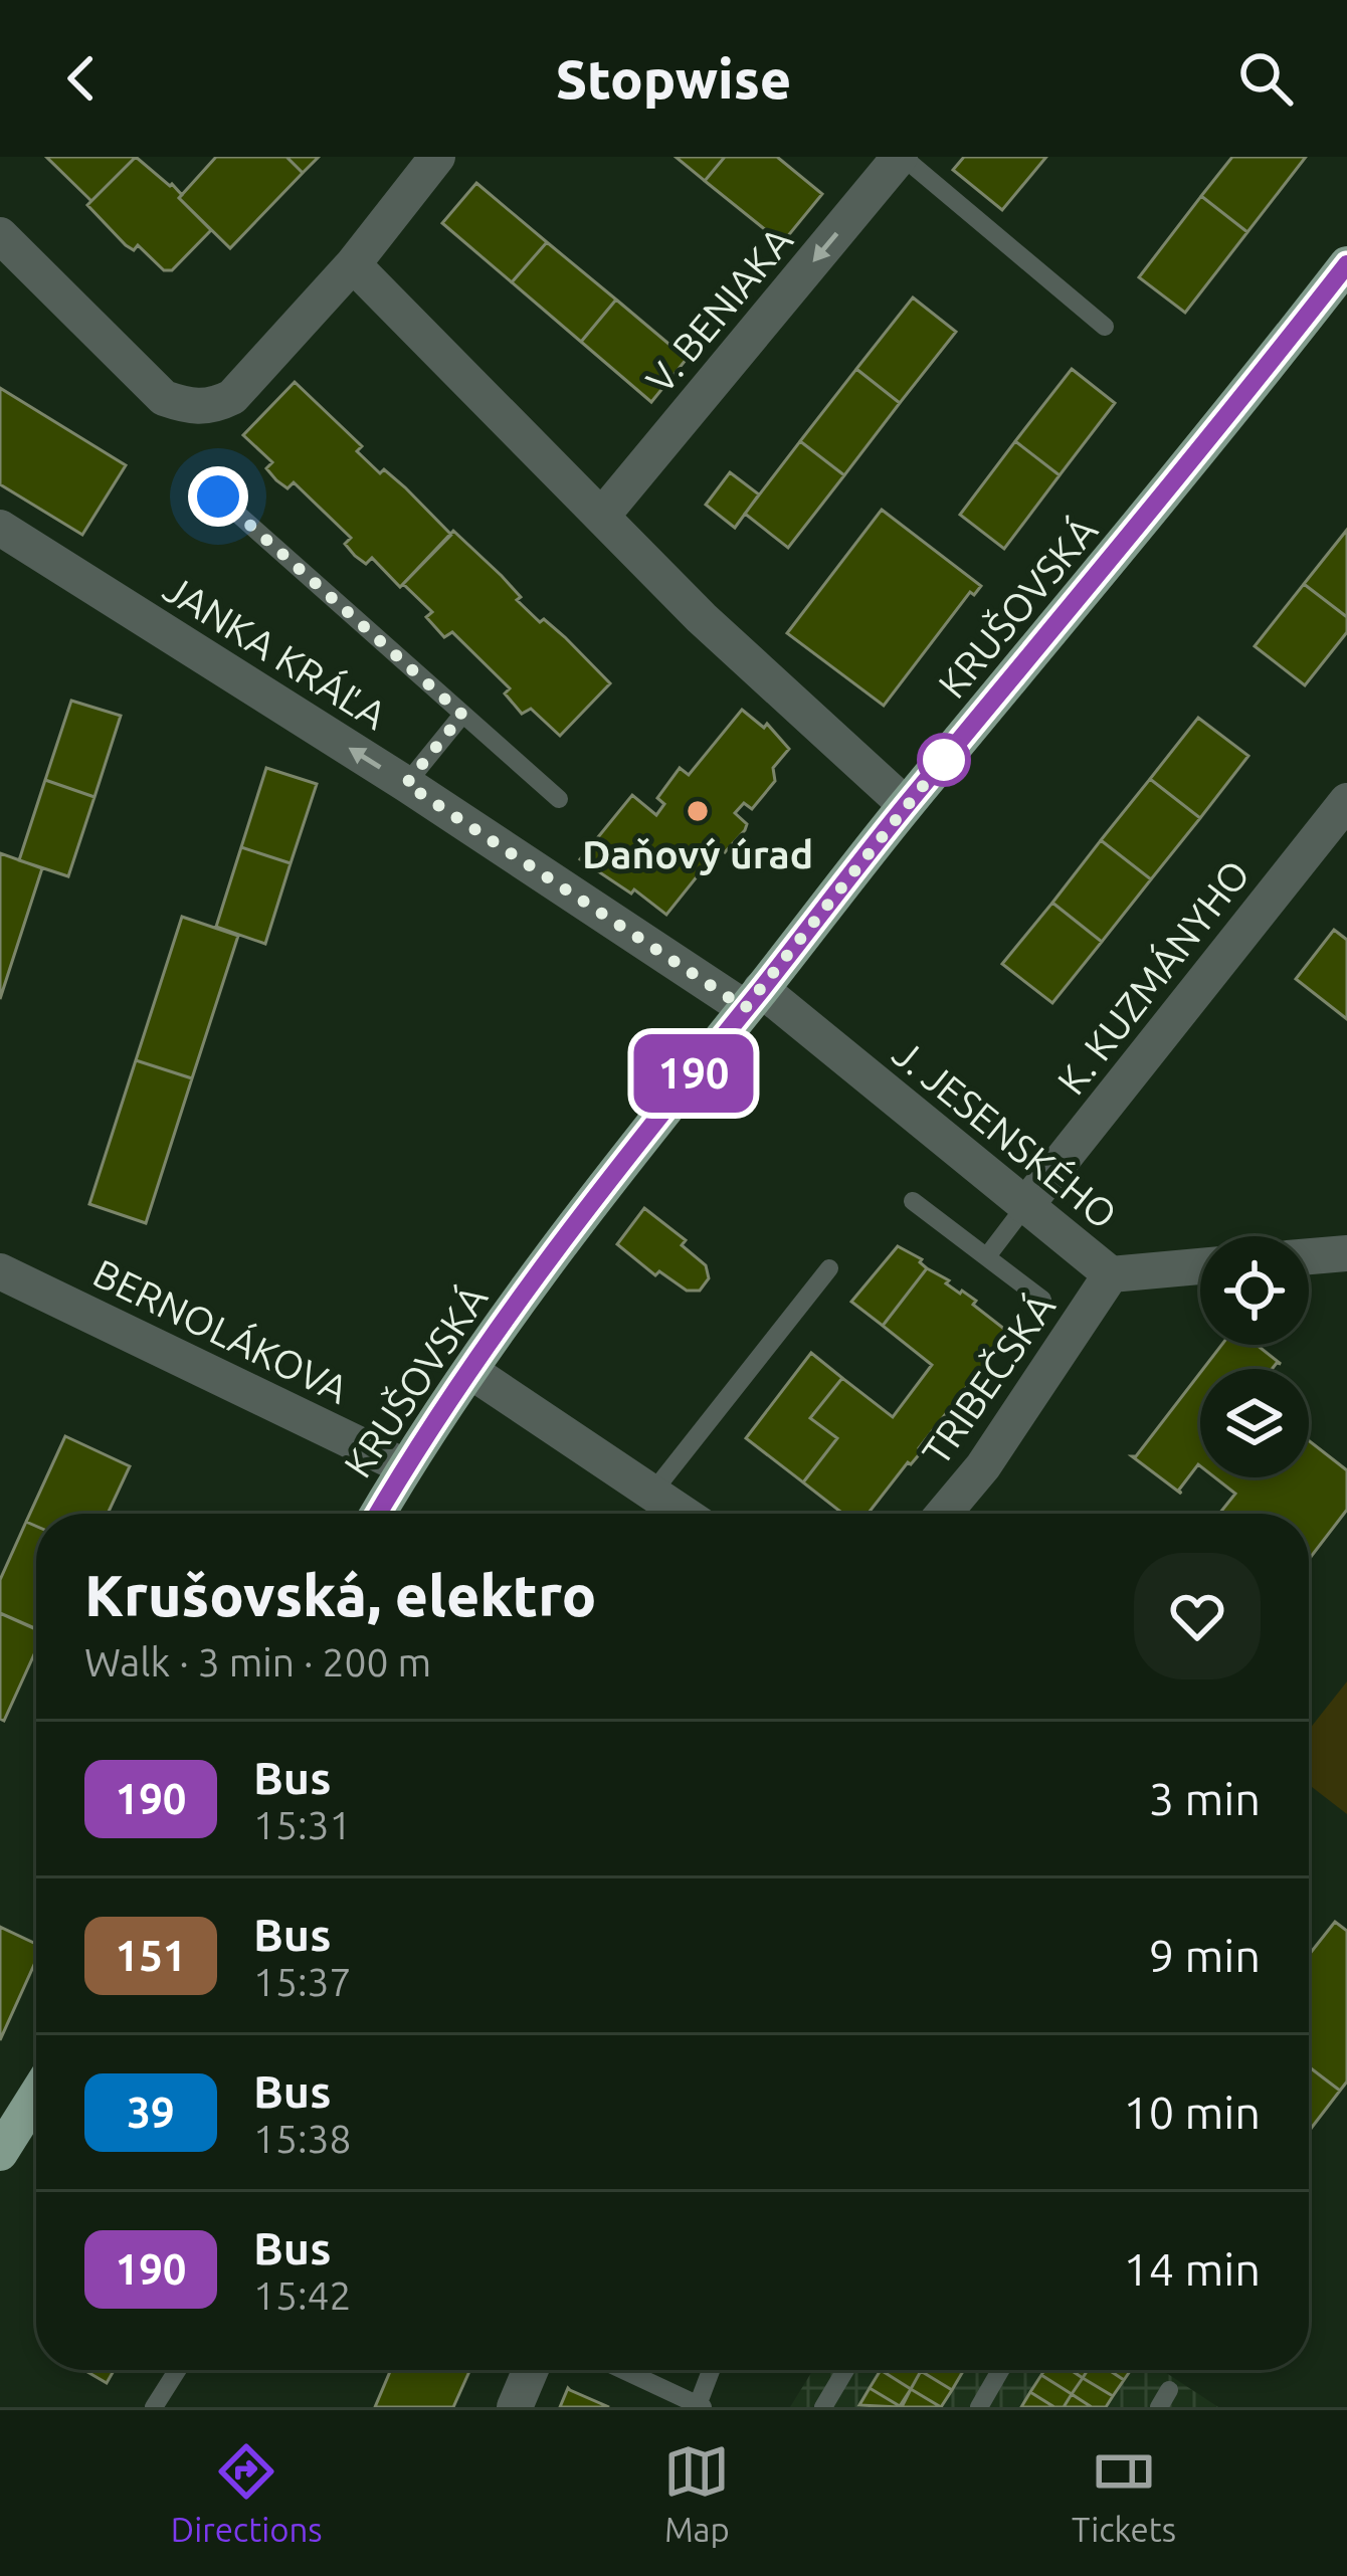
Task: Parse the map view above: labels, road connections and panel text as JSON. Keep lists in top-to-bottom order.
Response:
{
  "streets": {
    "main road": ["KRUŠOVSKÁ"],
    "street": [
      "V. BENIAKA",
      "JANKA KRÁĽA",
      "K. KUZMÁNYHO",
      "J. JESENSKÉHO",
      "BERNOLÁKOVA",
      "TRIBEČSKÁ"
    ]
  },
  "crossings": [
    ["KRUŠOVSKÁ", "JANKA KRÁĽA"],
    ["KRUŠOVSKÁ", "J. JESENSKÉHO"],
    ["KRUŠOVSKÁ", "BERNOLÁKOVA"],
    ["JANKA KRÁĽA", "J. JESENSKÉHO"],
    ["K. KUZMÁNYHO", "J. JESENSKÉHO"],
    ["J. JESENSKÉHO", "TRIBEČSKÁ"]
  ],
  "one_way": ["V. BENIAKA", "JANKA KRÁĽA"],
  "places": ["Daňový úrad"],
  "lines": ["bus line 190"],
  "page": {
    "header": "Stopwise",
    "on_map": "190",
    "heading": ["Krušovská, elektro", "Walk · 3 min · 200 m"],
    "list": [
      {
        "mark": "190",
        "name": "Bus",
        "note": "15:31",
        "value": "3 min"
      },
      {
        "mark": "151",
        "name": "Bus",
        "note": "15:37",
        "value": "9 min"
      },
      {
        "mark": "39",
        "name": "Bus",
        "note": "15:38",
        "value": "10 min"
      },
      {
        "mark": "190",
        "name": "Bus",
        "note": "15:42",
        "value": "14 min"
      }
    ],
    "tabs": ["Directions", "Map", "Tickets"]
  }
}
